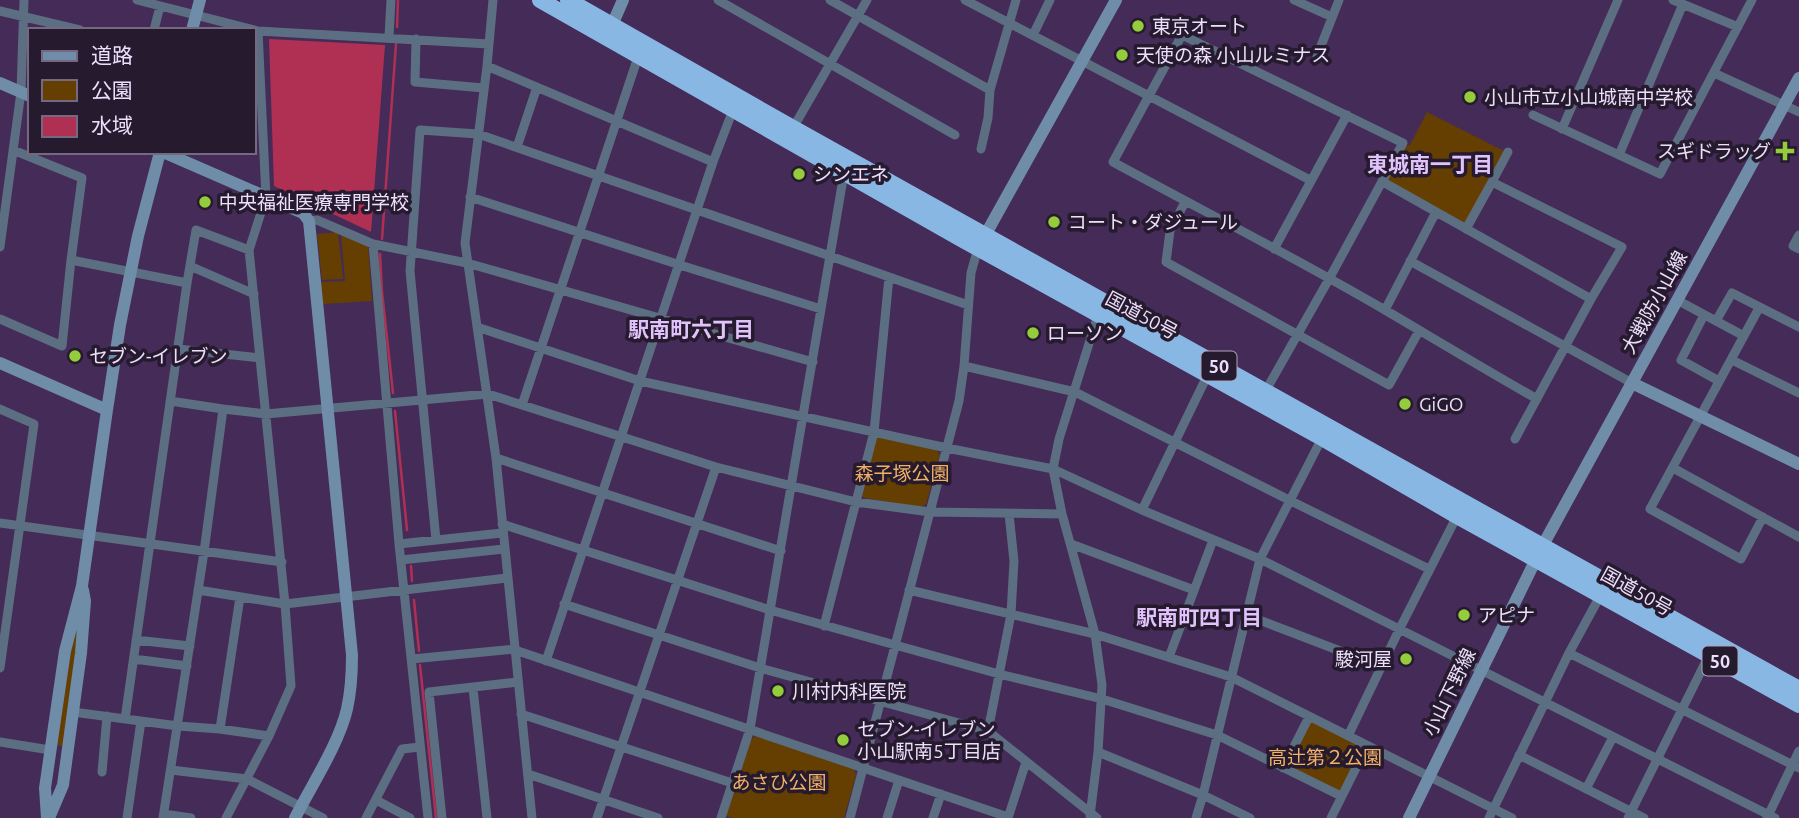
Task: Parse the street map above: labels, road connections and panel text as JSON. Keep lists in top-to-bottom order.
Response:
{
  "streets": {
    "highway": ["国道50号", "50"],
    "street": ["大戦防小山線", "小山下野線"]
  },
  "crossings": [
    ["大戦防小山線", "国道50号"],
    ["大戦防小山線", "小山下野線"],
    ["国道50号", "小山下野線"]
  ],
  "districts": ["東城南一丁目", "駅南町六丁目", "駅南町四丁目"],
  "parks": ["森子塚公園", "高辻第２公園", "あさひ公園"],
  "places": {
    "other": [
      "東京オート",
      "天使の森 小山ルミナス",
      "小山市立小山城南中学校",
      "シンエネ",
      "中央福祉医療専門学校",
      "コート・ダジュール",
      "ローソン",
      "セブン-イレブン",
      "GiGO",
      "アピナ",
      "駿河屋",
      "川村内科医院",
      "セブン-イレブン 小山駅南5丁目店"
    ],
    "health": ["スギドラッグ"]
  },
  "legend": ["道路", "公園", "水域"]
}
